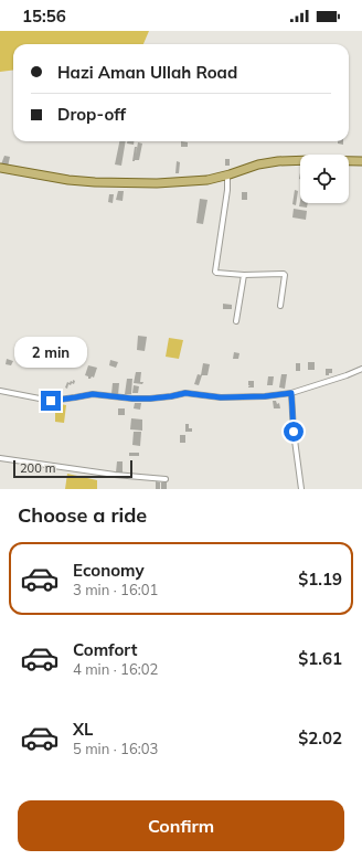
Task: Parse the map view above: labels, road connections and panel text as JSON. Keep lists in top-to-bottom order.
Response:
{
  "scale_bar": "200 m",
  "page": {
    "status": "15:56",
    "banner": ["Hazi Aman Ullah Road", "Drop-off"],
    "bubble": "2 min",
    "scale": "200 m",
    "heading": "Choose a ride",
    "list": [
      {
        "name": "Economy",
        "note": "3 min · 16:01",
        "value": "$1.19"
      },
      {
        "name": "Comfort",
        "note": "4 min · 16:02",
        "value": "$1.61"
      },
      {
        "name": "XL",
        "note": "5 min · 16:03",
        "value": "$2.02"
      }
    ],
    "buttons": "Confirm"
  }
}
